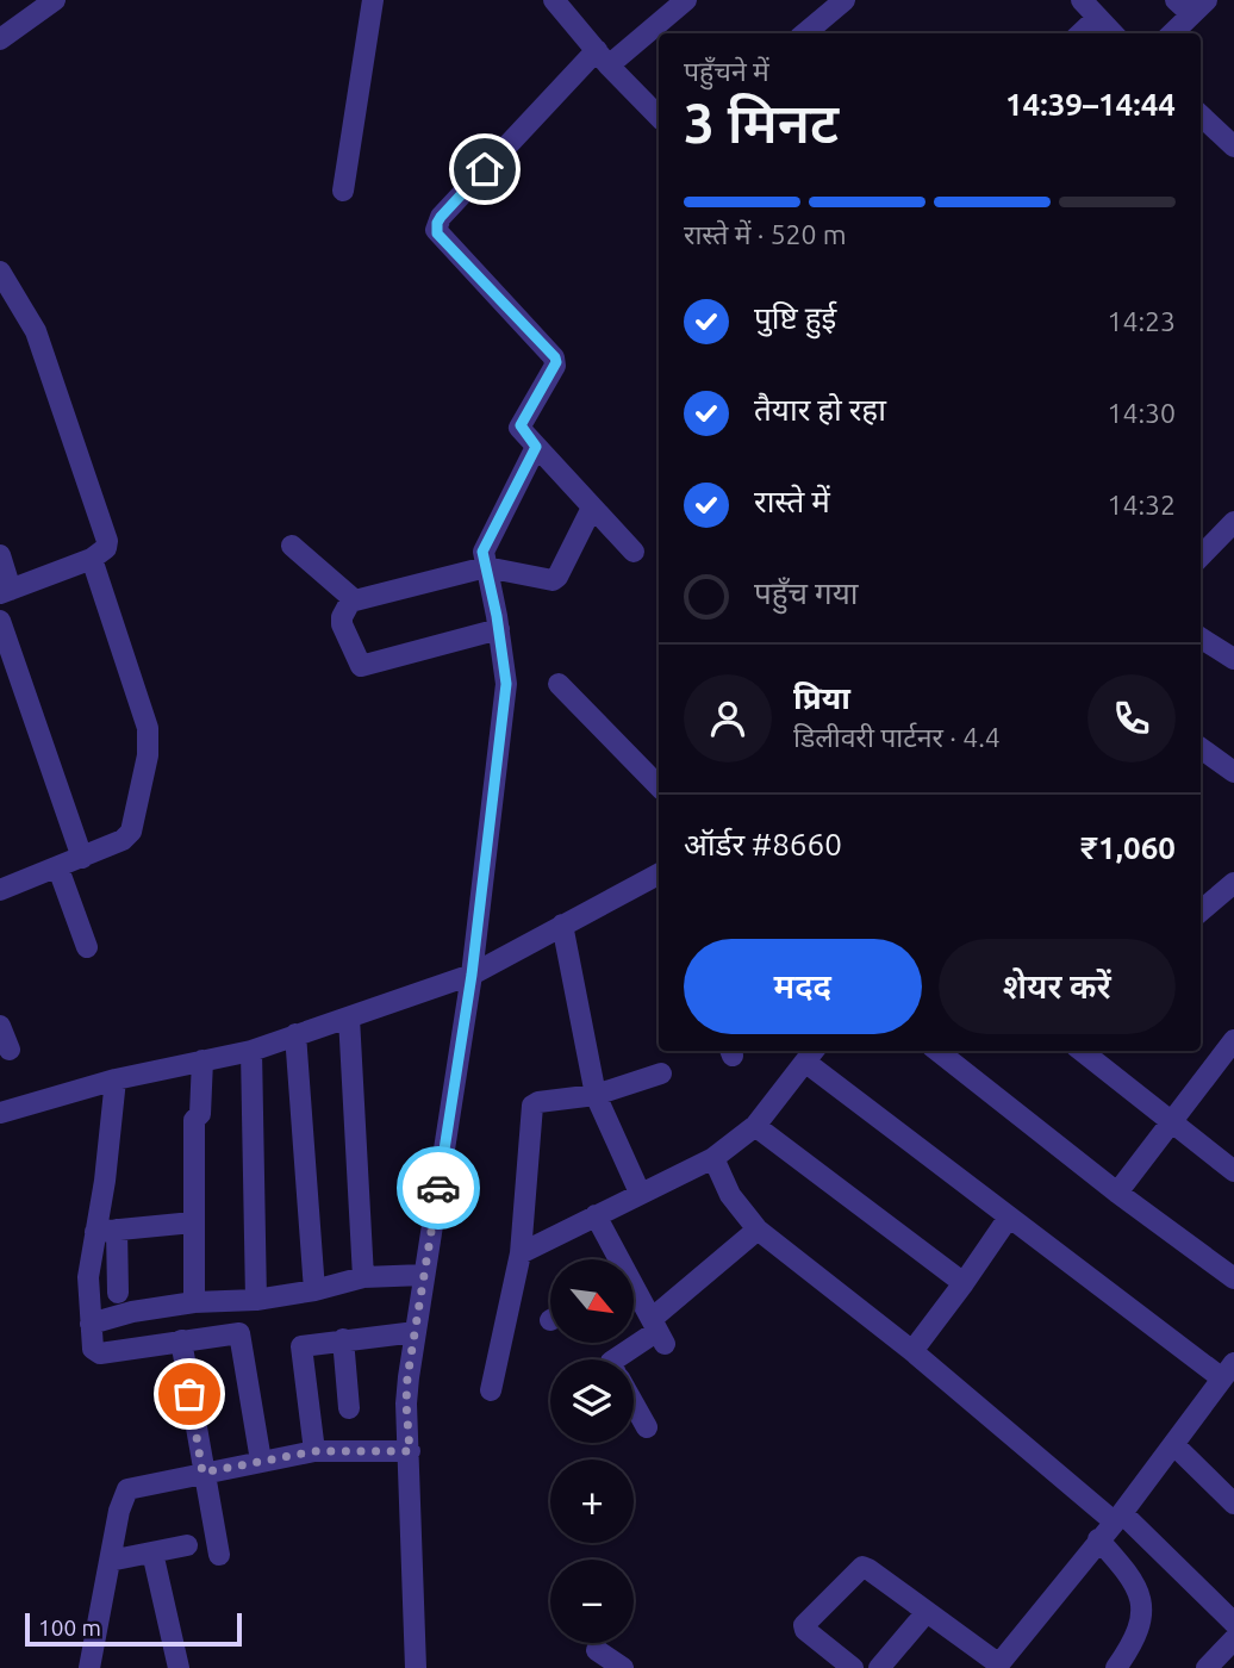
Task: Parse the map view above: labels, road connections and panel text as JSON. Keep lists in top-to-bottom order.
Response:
{
  "scale_bar": "100 m",
  "north": "bottom right",
  "page": {
    "heading": ["3 मिनट", "पहुँचने में", "14:39–14:44"],
    "panel": [
      "प्रिया",
      "डिलीवरी पार्टनर · 4.4",
      "ऑर्डर #8660",
      "₹1,060"
    ],
    "bar": "रास्ते में · 520 m",
    "list": [
      ["पुष्टि हुई", "14:23"],
      ["तैयार हो रहा", "14:30"],
      ["रास्ते में", "14:32"],
      "पहुँच गया"
    ],
    "buttons": ["मदद", "शेयर करें"],
    "map_buttons": ["+", "−"],
    "scale": "100 m"
  }
}
